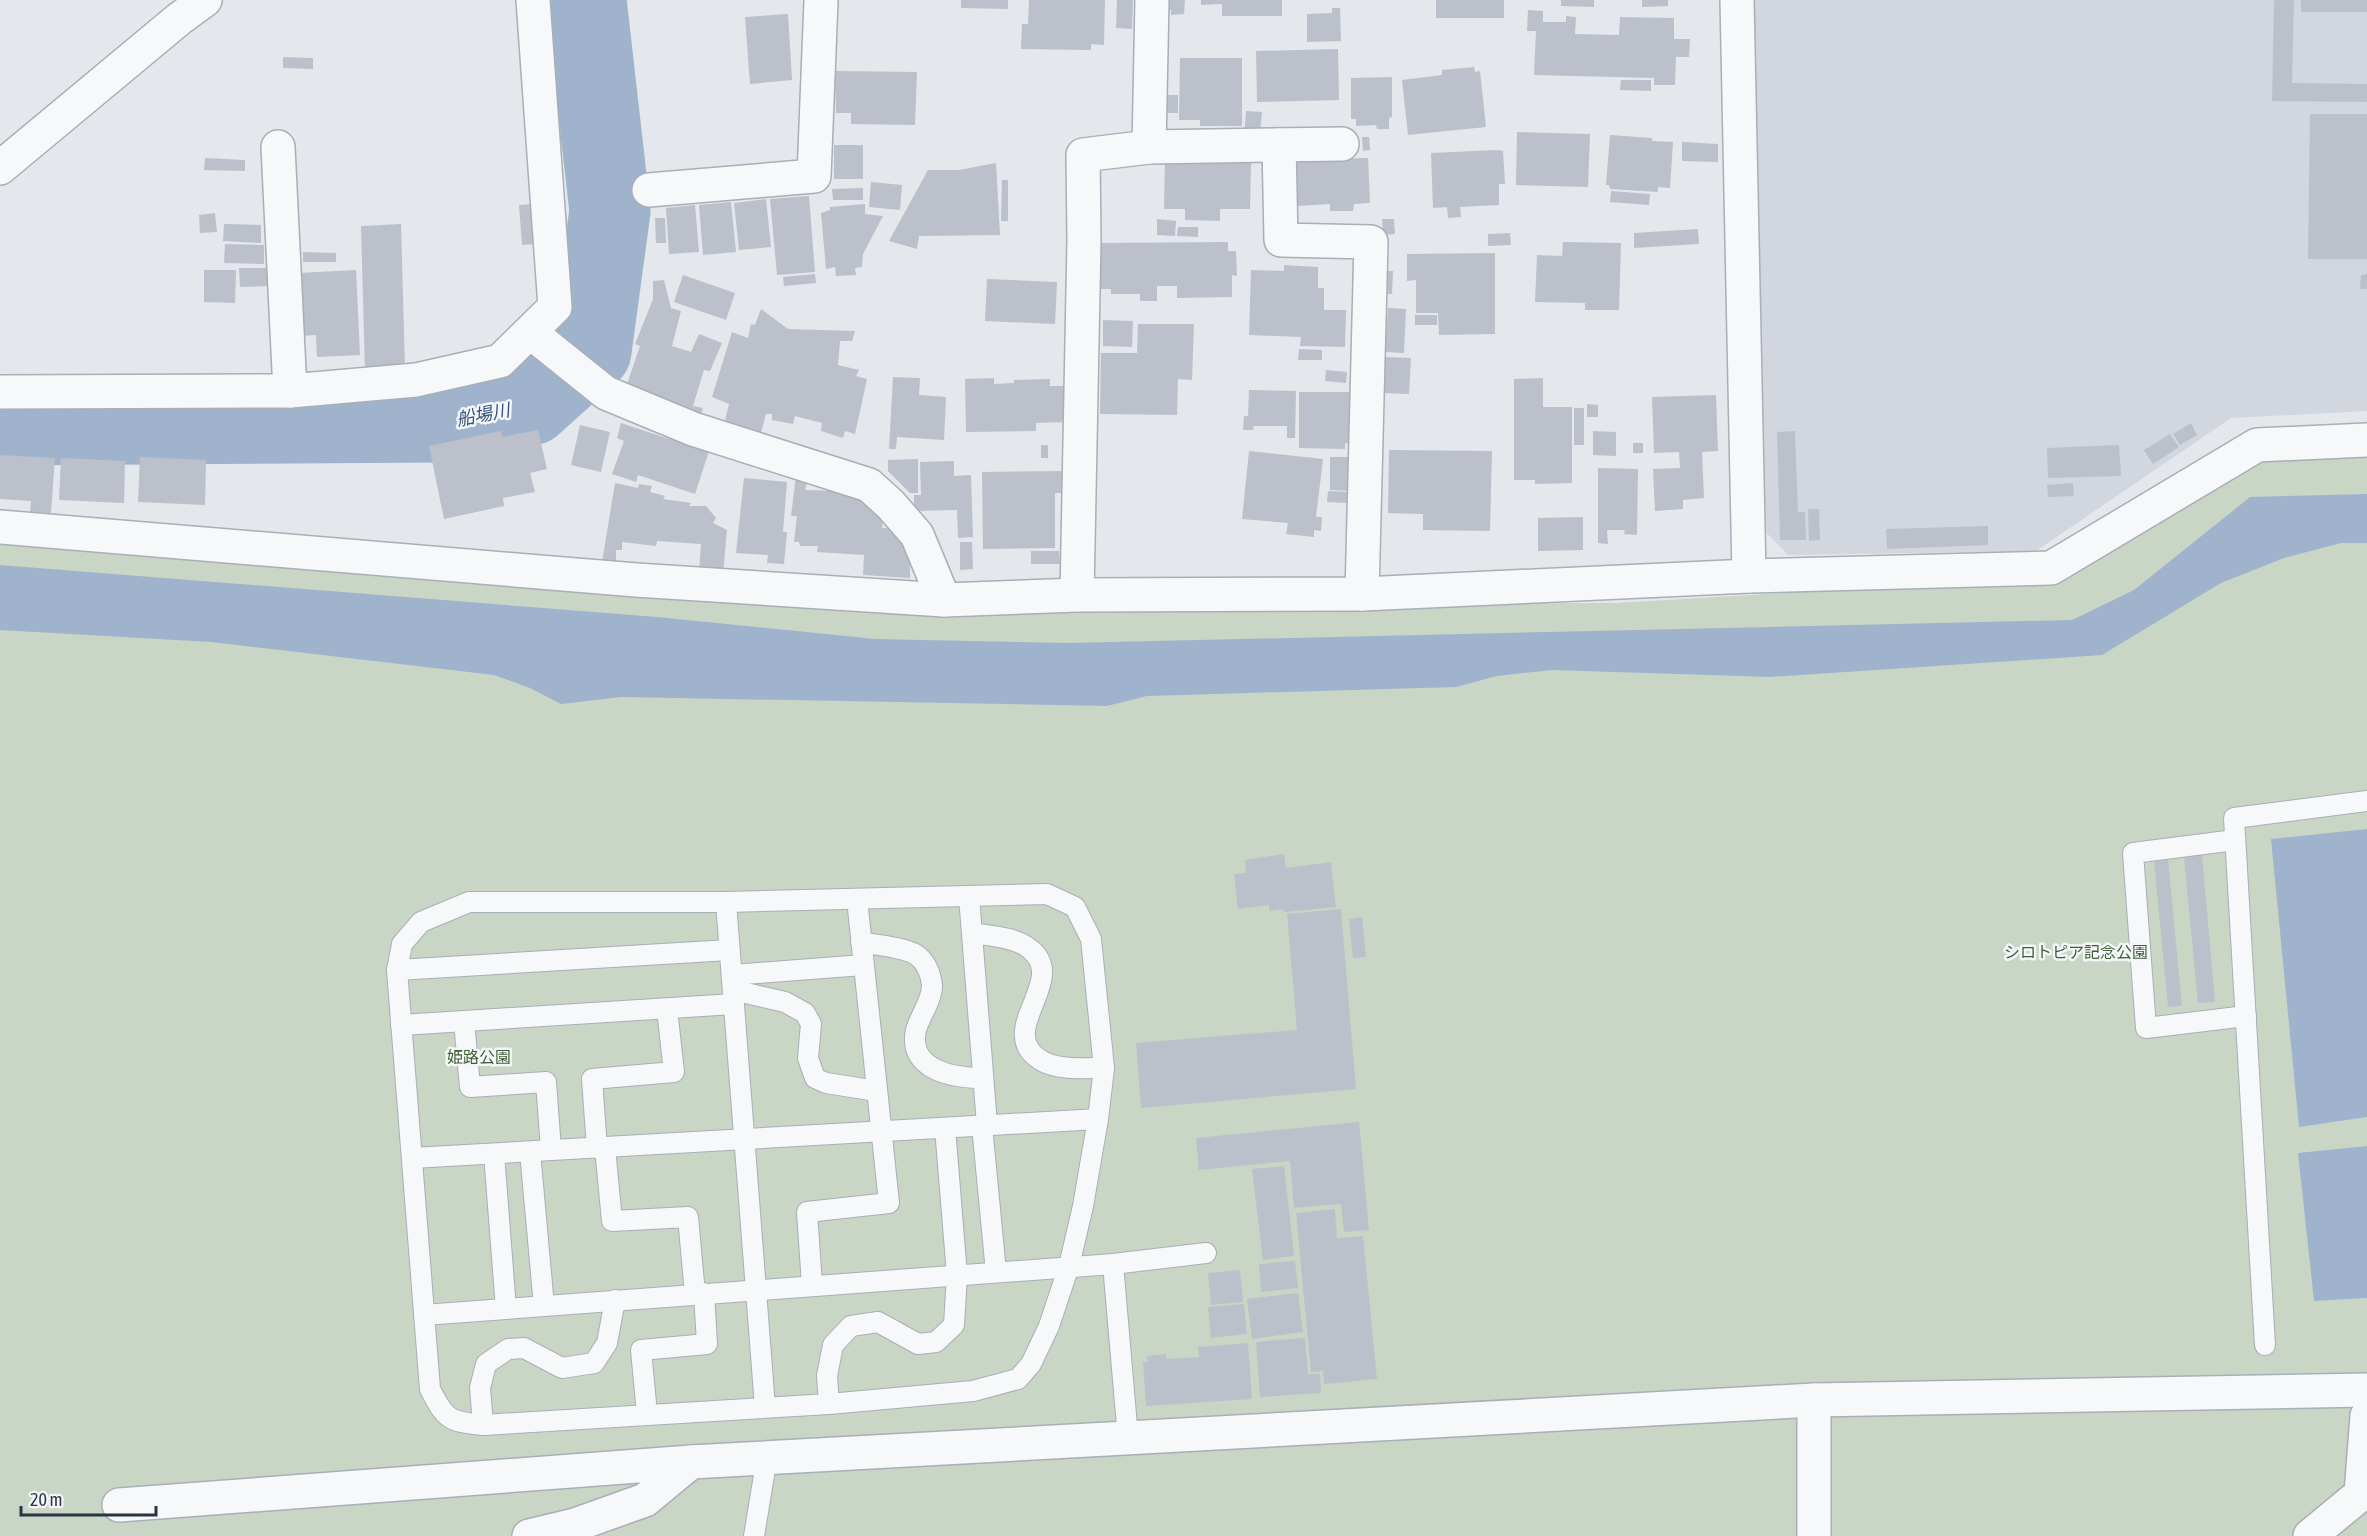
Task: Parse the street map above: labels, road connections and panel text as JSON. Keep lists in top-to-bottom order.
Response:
{
  "water": ["船場川"],
  "parks": ["シロトピア記念公園", "姫路公園"],
  "scale_bar": "20 m"
}
